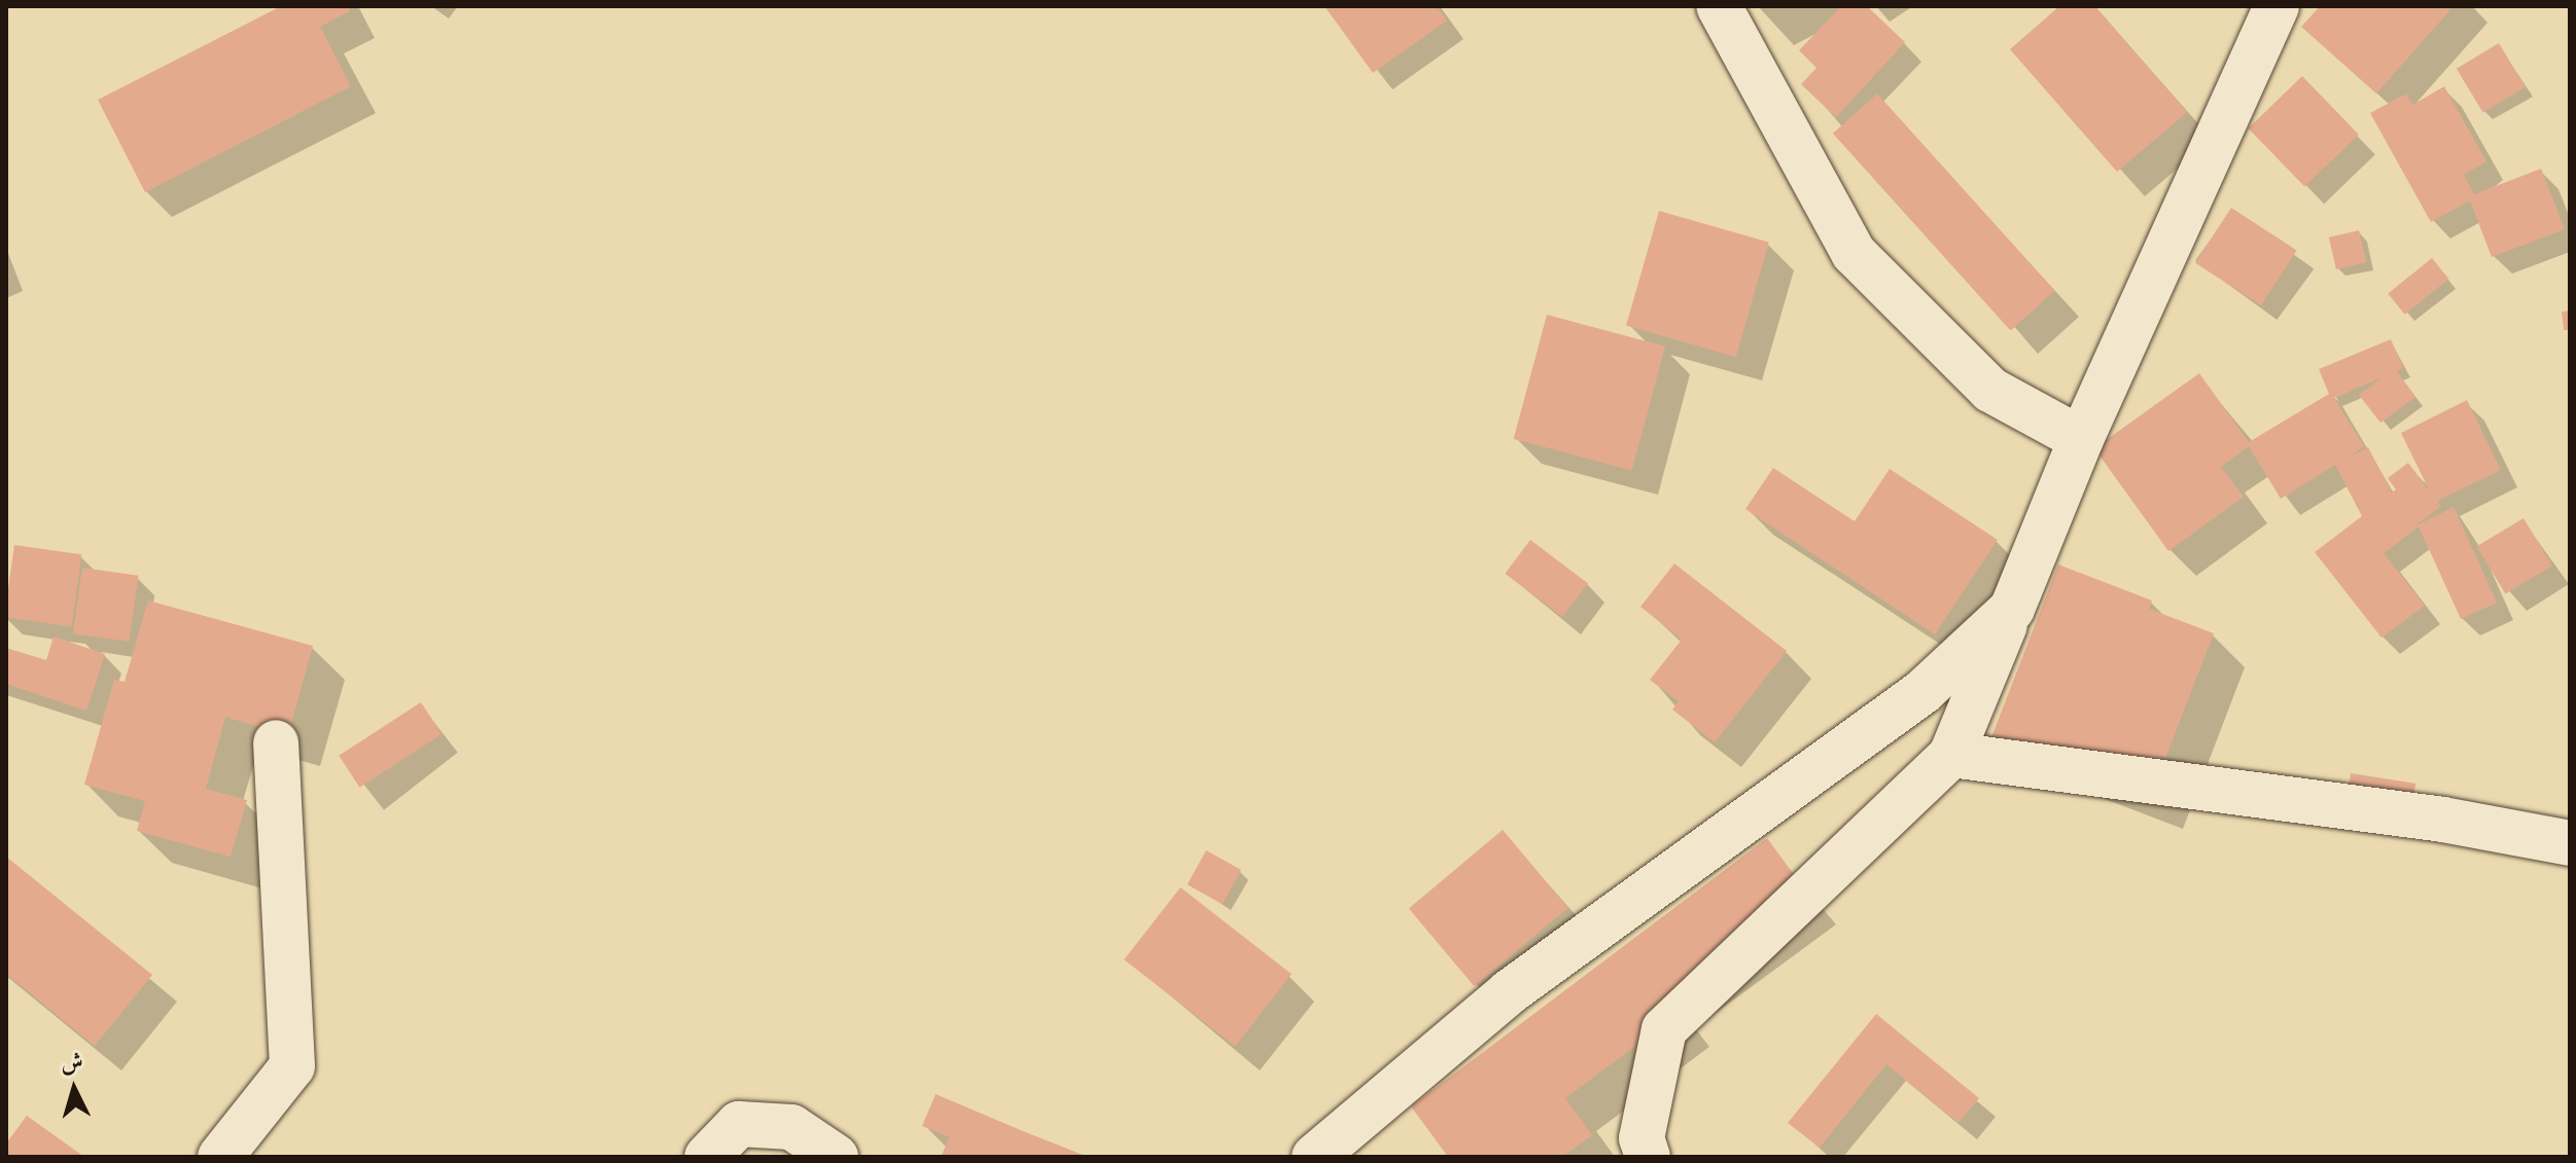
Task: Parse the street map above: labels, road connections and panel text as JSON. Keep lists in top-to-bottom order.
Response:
{
  "north": "top"
}
